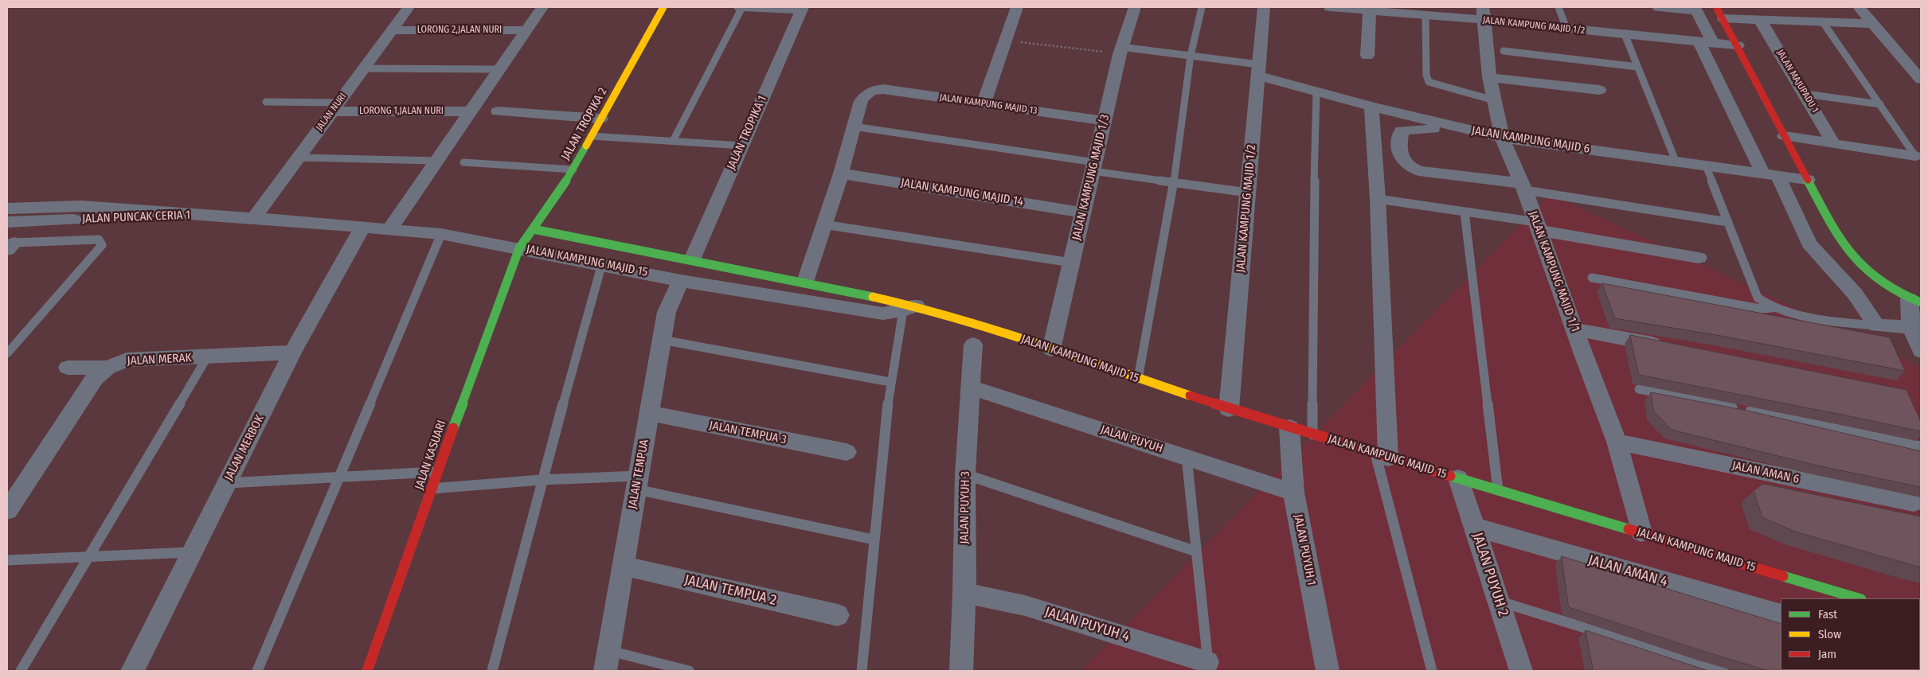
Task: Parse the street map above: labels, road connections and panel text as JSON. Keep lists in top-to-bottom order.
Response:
{
  "streets": {
    "street": [
      "JALAN KAMPUNG MAJID 1/2",
      "LORONG 2,JALAN NURI",
      "JALAN MAJUPADU 1",
      "JALAN KAMPUNG MAJID 13",
      "LORONG 1,JALAN NURI",
      "JALAN NURI",
      "JALAN TROPIKA 2",
      "JALAN TROPIKA 1",
      "JALAN KAMPUNG MAJID 6",
      "JALAN KAMPUNG MAJID 1/3",
      "JALAN KAMPUNG MAJID 14",
      "JALAN PUNCAK CERIA 1",
      "JALAN KAMPUNG MAJID 15",
      "JALAN KAMPUNG MAJID 1/1",
      "JALAN MERAK",
      "JALAN TEMPUA 3",
      "JALAN PUYUH",
      "JALAN MERBOK",
      "JALAN KASUARI",
      "JALAN AMAN 6",
      "JALAN TEMPUA",
      "JALAN PUYUH 3",
      "JALAN PUYUH 1",
      "JALAN AMAN 4",
      "JALAN PUYUH 2",
      "JALAN TEMPUA 2",
      "JALAN PUYUH 4"
    ]
  },
  "crossings": [
    ["JALAN KAMPUNG MAJID 1/2", "JALAN KAMPUNG MAJID 6"],
    ["JALAN KAMPUNG MAJID 1/2", "JALAN KAMPUNG MAJID 15"],
    ["JALAN KAMPUNG MAJID 1/2", "JALAN KAMPUNG MAJID 1/1"],
    ["LORONG 2,JALAN NURI", "JALAN NURI"],
    ["JALAN KAMPUNG MAJID 13", "JALAN KAMPUNG MAJID 1/3"],
    ["LORONG 1,JALAN NURI", "JALAN NURI"],
    ["JALAN NURI", "JALAN KAMPUNG MAJID 15"],
    ["JALAN TROPIKA 2", "JALAN KAMPUNG MAJID 15"],
    ["JALAN TROPIKA 2", "JALAN KASUARI"],
    ["JALAN TROPIKA 1", "JALAN KAMPUNG MAJID 15"],
    ["JALAN KAMPUNG MAJID 6", "JALAN KAMPUNG MAJID 1/1"],
    ["JALAN KAMPUNG MAJID 1/3", "JALAN KAMPUNG MAJID 14"],
    ["JALAN KAMPUNG MAJID 1/3", "JALAN KAMPUNG MAJID 15"],
    ["JALAN PUNCAK CERIA 1", "JALAN KAMPUNG MAJID 15"],
    ["JALAN KAMPUNG MAJID 15", "JALAN KAMPUNG MAJID 1/1"],
    ["JALAN KAMPUNG MAJID 15", "JALAN MERBOK"],
    ["JALAN KAMPUNG MAJID 15", "JALAN KASUARI"],
    ["JALAN KAMPUNG MAJID 15", "JALAN TEMPUA"],
    ["JALAN KAMPUNG MAJID 15", "JALAN PUYUH 1"],
    ["JALAN KAMPUNG MAJID 15", "JALAN PUYUH 2"],
    ["JALAN KAMPUNG MAJID 1/1", "JALAN AMAN 6"],
    ["JALAN MERAK", "JALAN MERBOK"],
    ["JALAN TEMPUA 3", "JALAN TEMPUA"],
    ["JALAN PUYUH", "JALAN PUYUH 3"],
    ["JALAN PUYUH", "JALAN PUYUH 1"],
    ["JALAN TEMPUA", "JALAN TEMPUA 2"],
    ["JALAN PUYUH 3", "JALAN PUYUH 4"],
    ["JALAN AMAN 4", "JALAN PUYUH 2"]
  ],
  "legend": ["Fast", "Slow", "Jam"]
}
